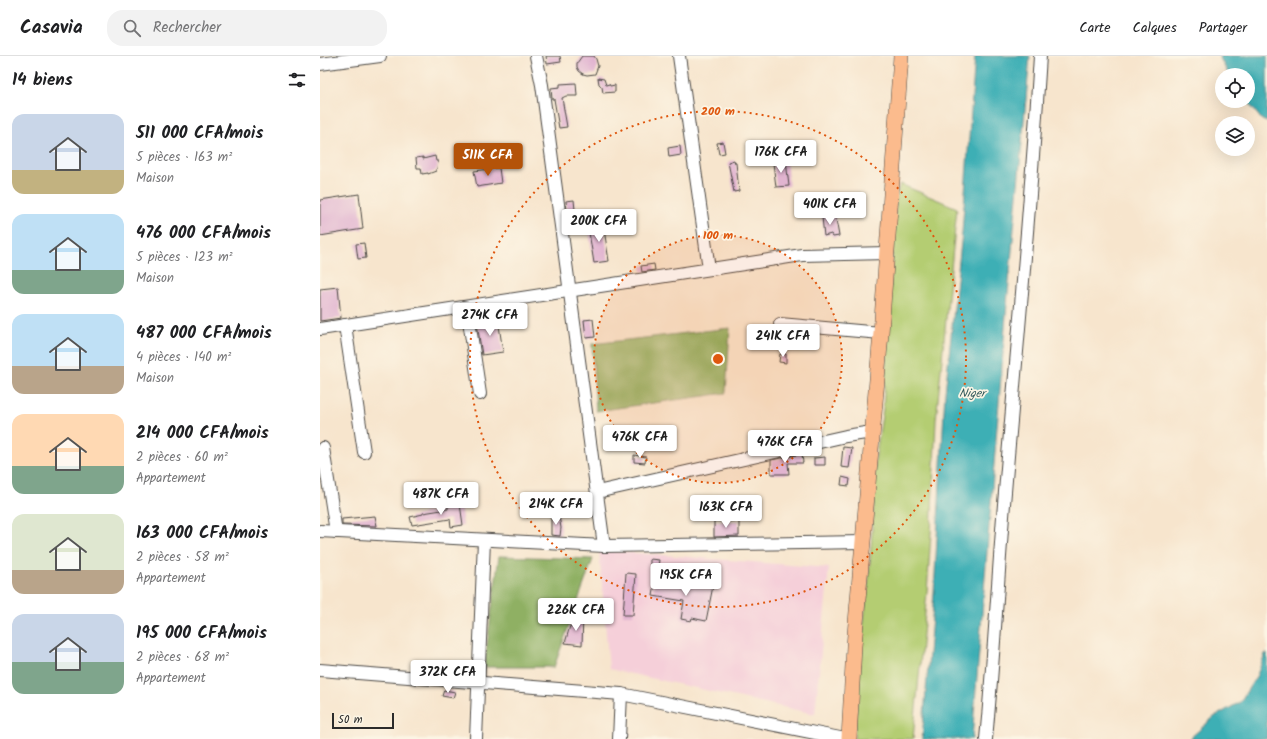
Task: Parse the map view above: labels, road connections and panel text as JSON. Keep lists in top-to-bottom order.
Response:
{
  "water": ["Niger"],
  "scale_bar": "50 m",
  "page": {
    "header": "Casavia",
    "search": "Rechercher",
    "nav": ["Carte", "Calques", "Partager"],
    "heading": "14 biens",
    "list": [
      {
        "name": "511 000 CFA/mois",
        "note": "5 pièces · 163 m² · Maison"
      },
      {
        "name": "476 000 CFA/mois",
        "note": "5 pièces · 123 m² · Maison"
      },
      {
        "name": "487 000 CFA/mois",
        "note": "4 pièces · 140 m² · Maison"
      },
      {
        "name": "214 000 CFA/mois",
        "note": "2 pièces · 60 m² · Appartement"
      },
      {
        "name": "163 000 CFA/mois",
        "note": "2 pièces · 58 m² · Appartement"
      },
      {
        "name": "195 000 CFA/mois",
        "note": "2 pièces · 68 m² · Appartement"
      }
    ],
    "price": [
      "176K CFA",
      "511K CFA",
      "401K CFA",
      "200K CFA",
      "274K CFA",
      "241K CFA",
      "476K CFA",
      "476K CFA",
      "487K CFA",
      "214K CFA",
      "163K CFA",
      "195K CFA",
      "226K CFA",
      "372K CFA"
    ],
    "scale": "50 m"
  },
  "rings": ["200 m", "100 m"]
}
